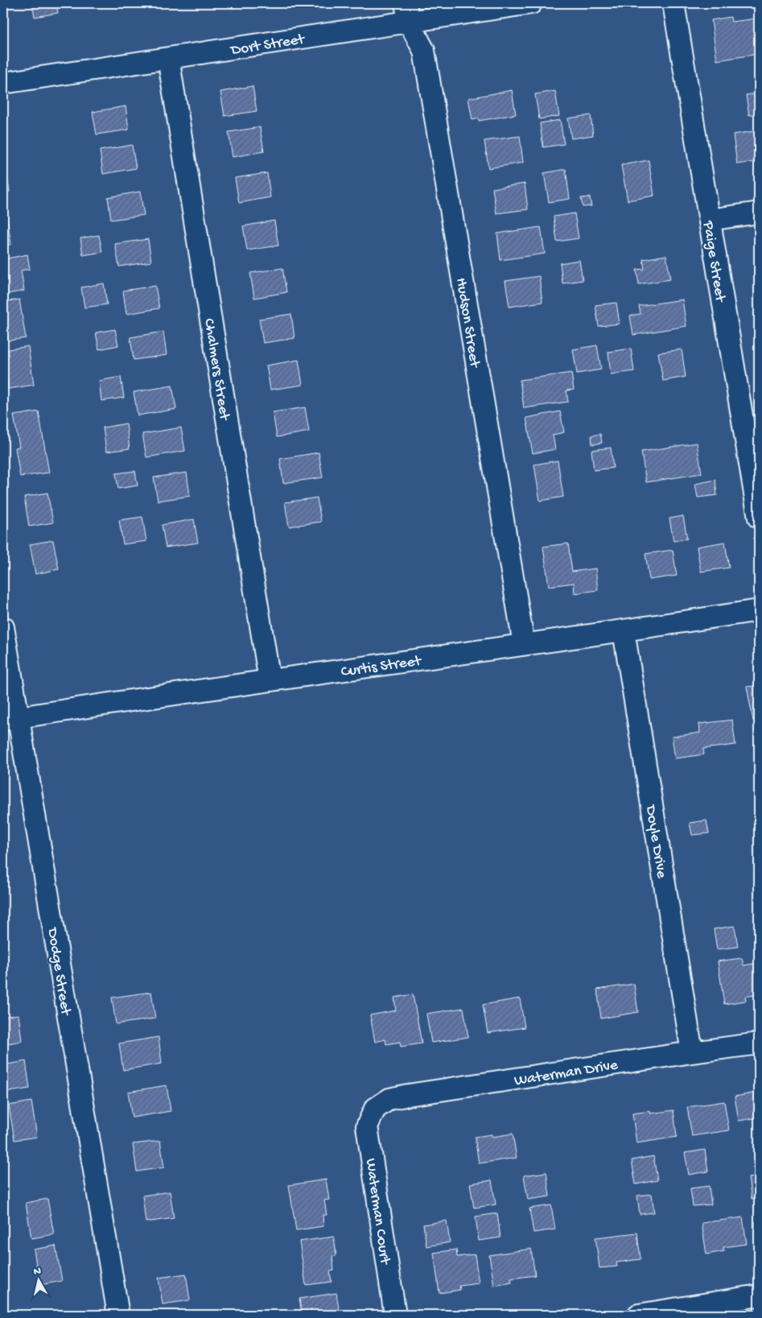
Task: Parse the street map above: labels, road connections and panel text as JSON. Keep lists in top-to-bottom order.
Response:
{
  "streets": {
    "street": [
      "Dort Street",
      "Paige Street",
      "Hudson Street",
      "Chalmers Street",
      "Curtis Street",
      "Doyle Drive",
      "Dodge Street",
      "Waterman Drive",
      "Waterman Court"
    ]
  },
  "crossings": [
    ["Dort Street", "Hudson Street"],
    ["Dort Street", "Chalmers Street"],
    ["Hudson Street", "Curtis Street"],
    ["Chalmers Street", "Curtis Street"],
    ["Curtis Street", "Doyle Drive"],
    ["Curtis Street", "Dodge Street"],
    ["Doyle Drive", "Waterman Drive"],
    ["Waterman Drive", "Waterman Court"]
  ],
  "north": "top"
}
